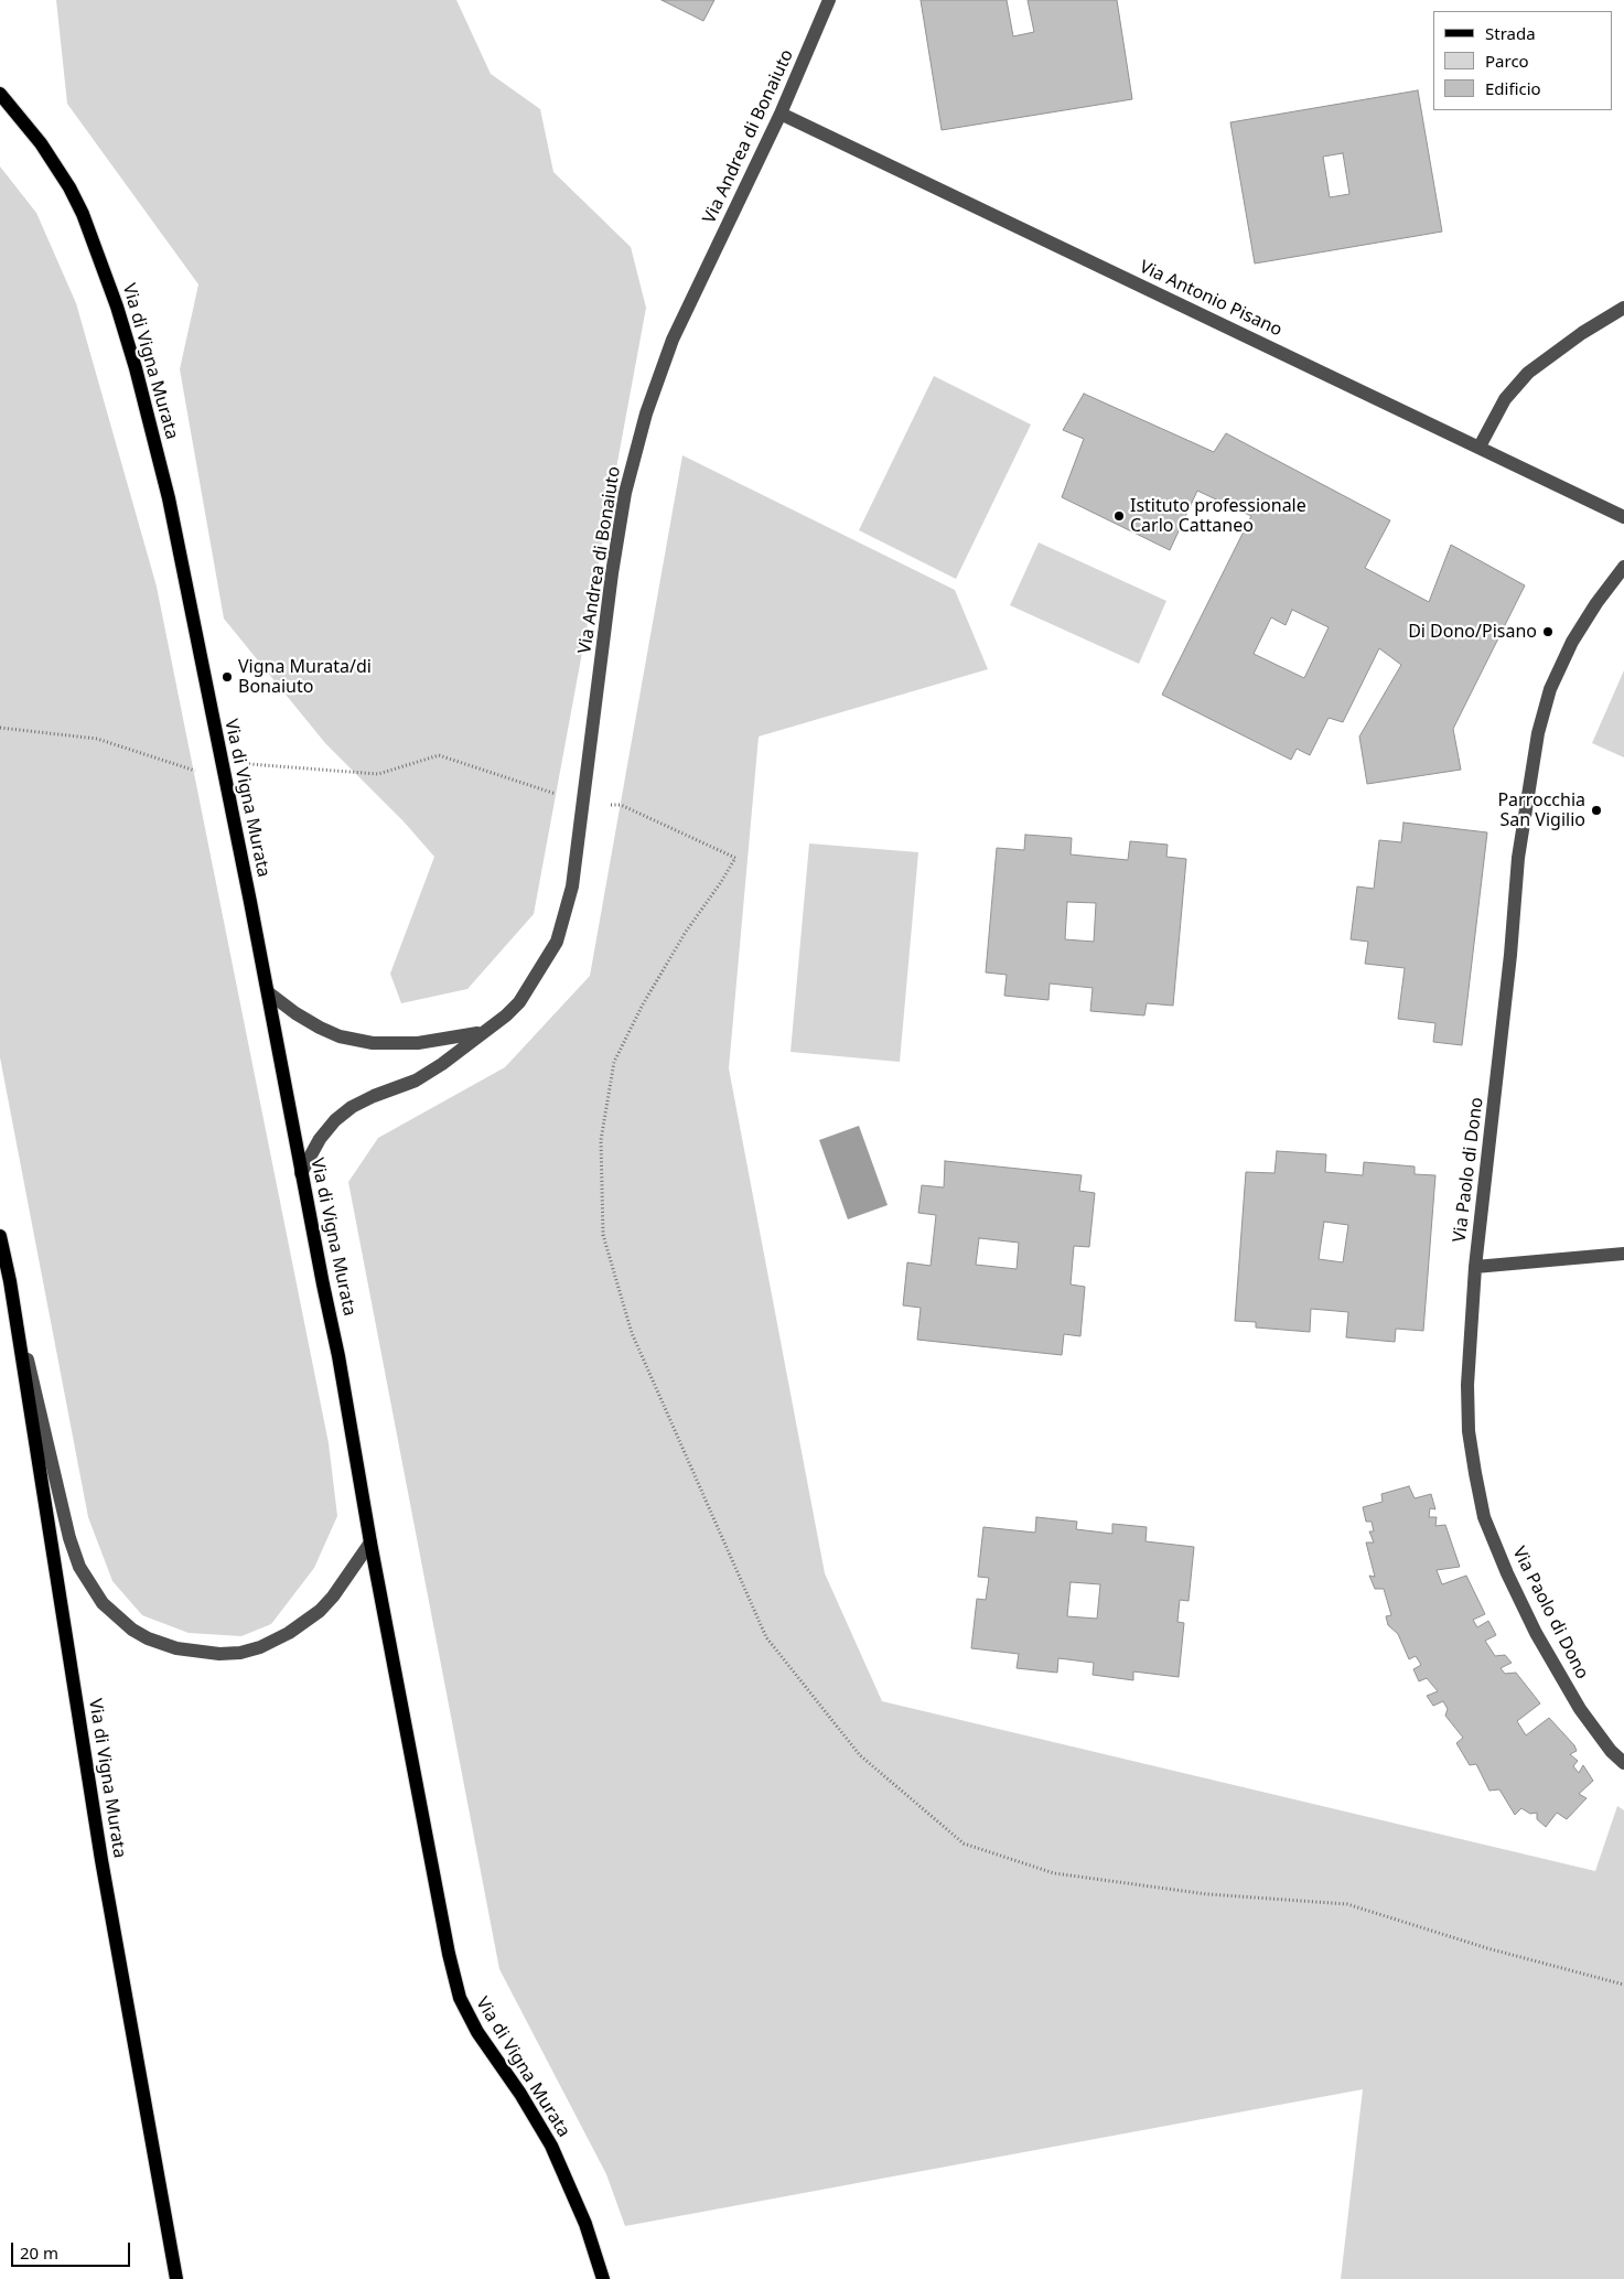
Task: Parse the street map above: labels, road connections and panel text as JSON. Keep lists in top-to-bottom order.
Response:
{
  "streets": {
    "main road": ["Via di Vigna Murata"],
    "street": ["Via Andrea di Bonaiuto", "Via Antonio Pisano", "Via Paolo di Dono"]
  },
  "crossings": [
    ["Via Andrea di Bonaiuto", "Via Antonio Pisano"],
    ["Via Andrea di Bonaiuto", "Via di Vigna Murata"]
  ],
  "places": [
    "Istituto professionale Carlo Cattaneo",
    "Di Dono/Pisano",
    "Vigna Murata/di Bonaiuto",
    "Parrocchia San Vigilio"
  ],
  "legend": ["Strada", "Parco", "Edificio"],
  "scale_bar": "20 m"
}
